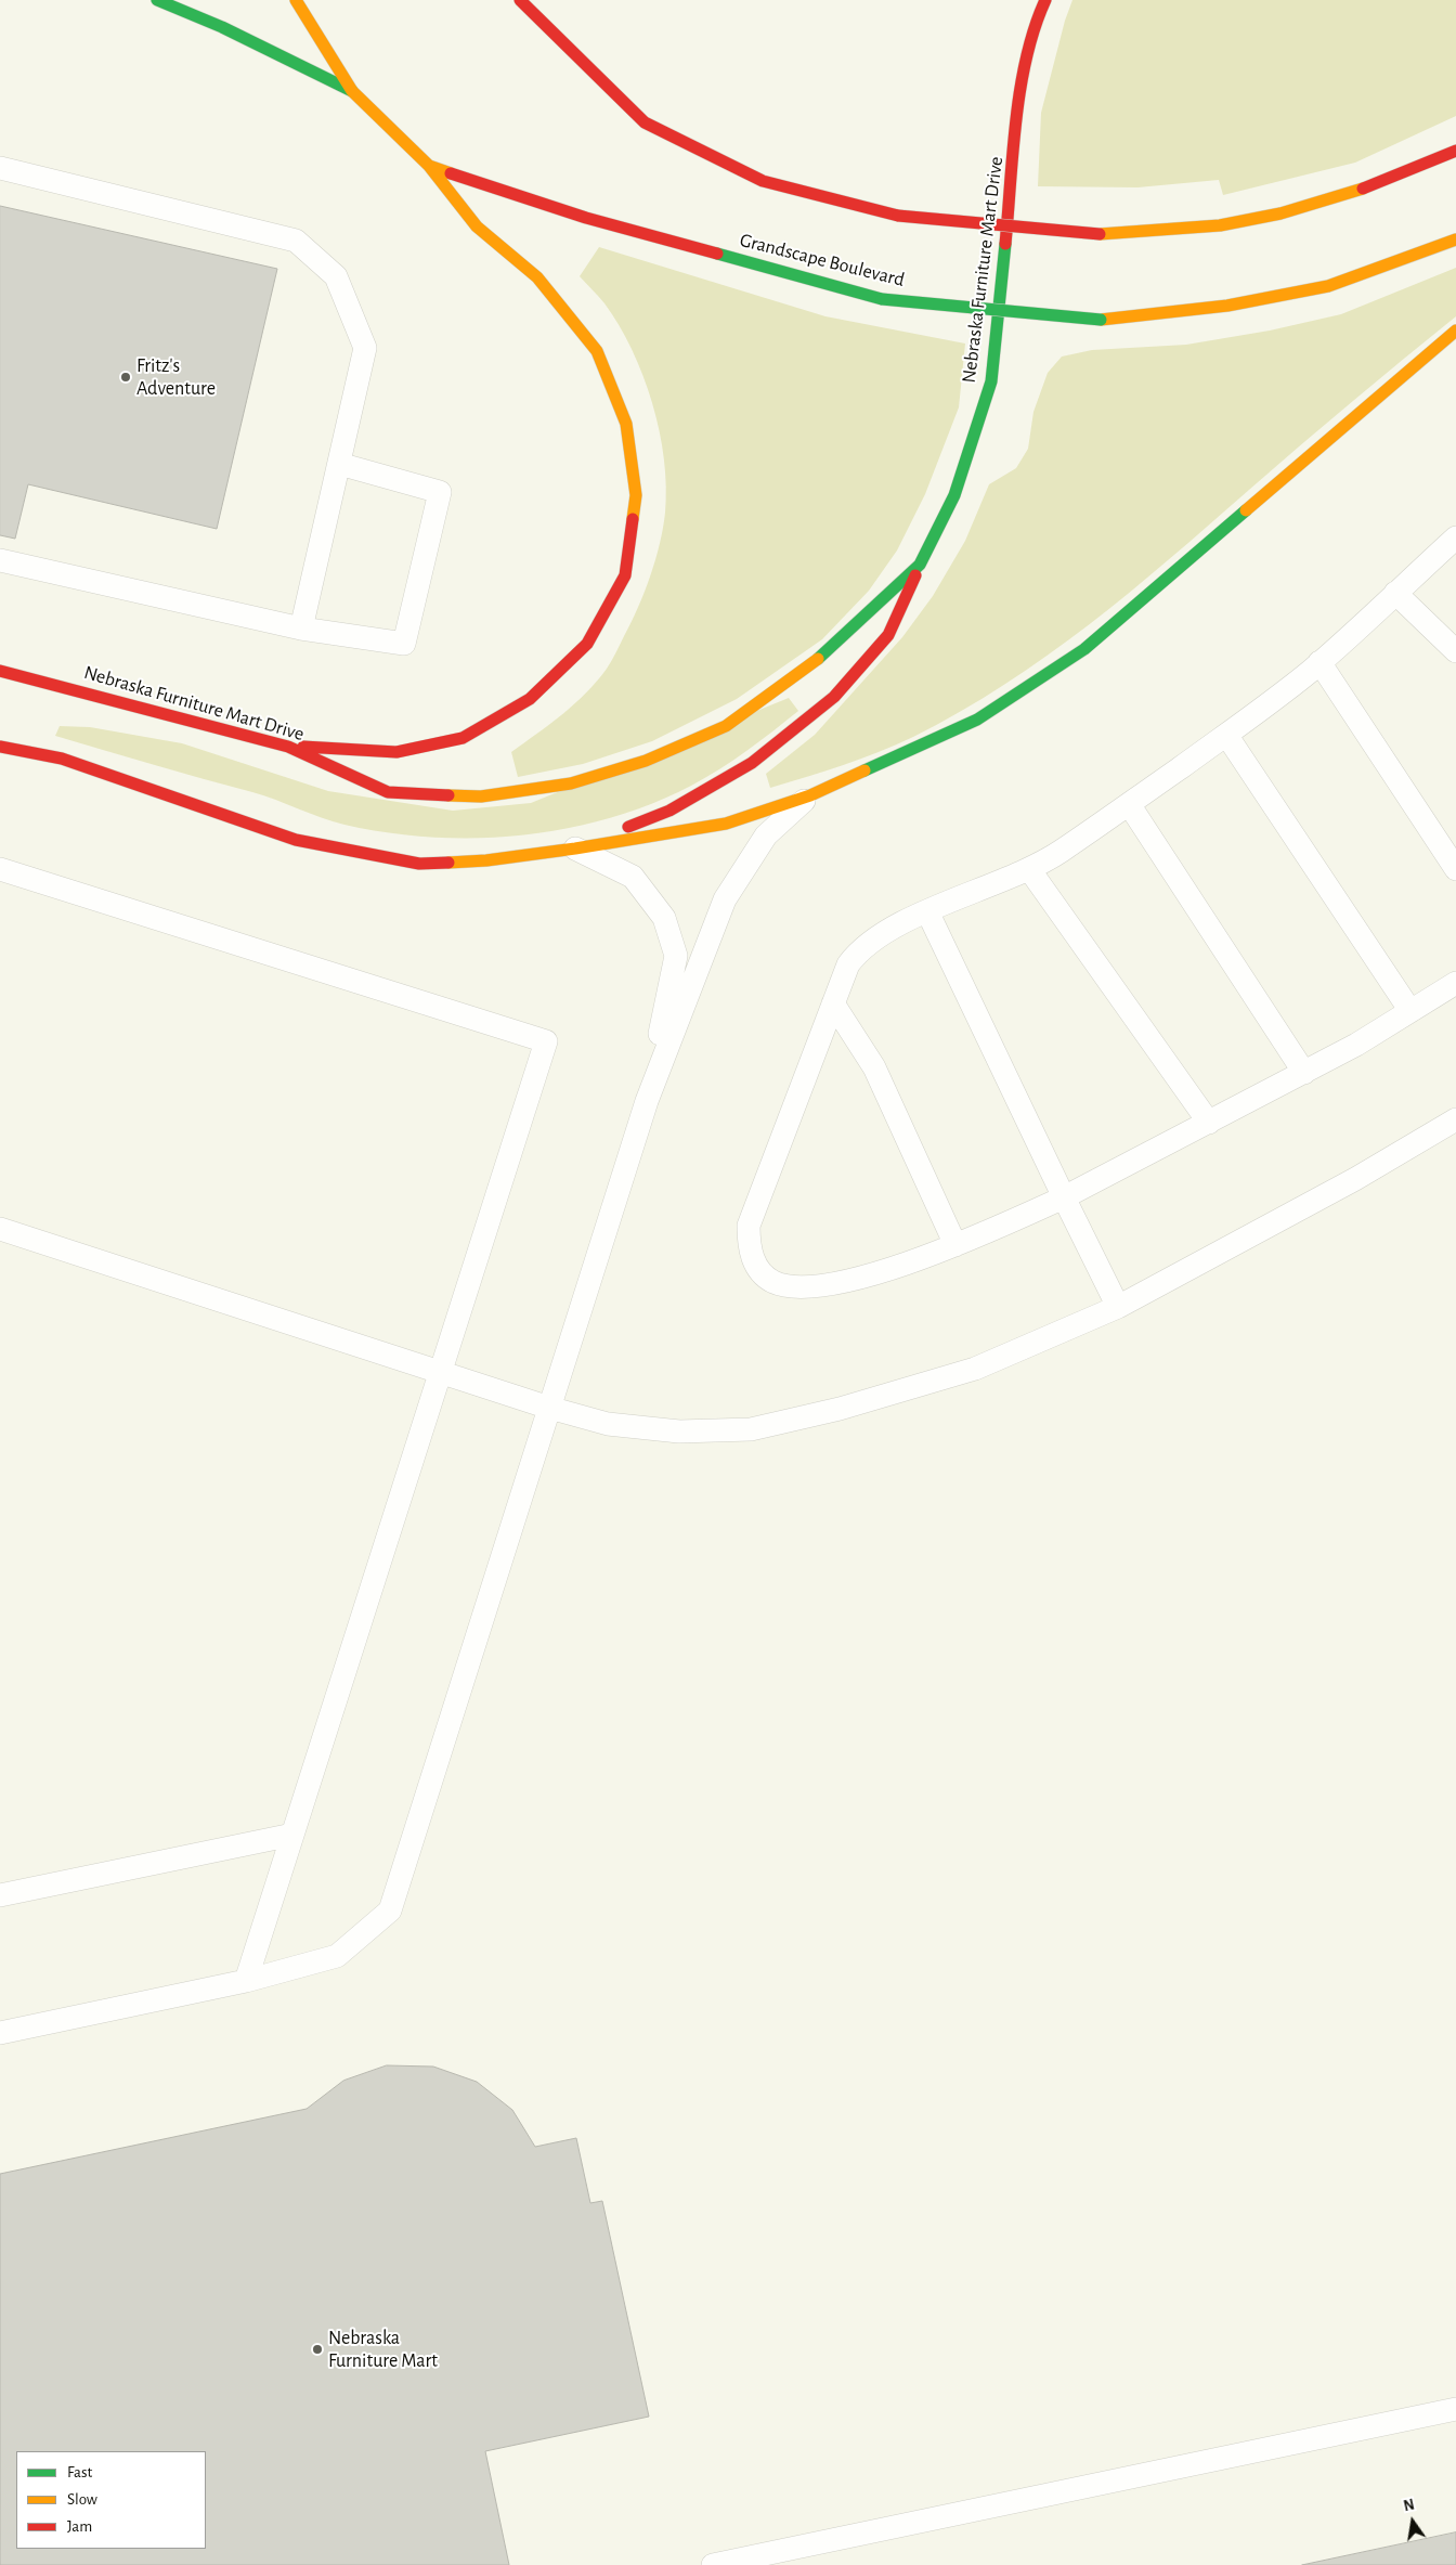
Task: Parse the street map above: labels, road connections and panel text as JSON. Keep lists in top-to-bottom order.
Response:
{
  "streets": {
    "street": ["Grandscape Boulevard", "Nebraska Furniture Mart Drive"]
  },
  "places": ["Fritz's Adventure", "Nebraska Furniture Mart"],
  "legend": ["Fast", "Slow", "Jam"],
  "north": "top"
}
